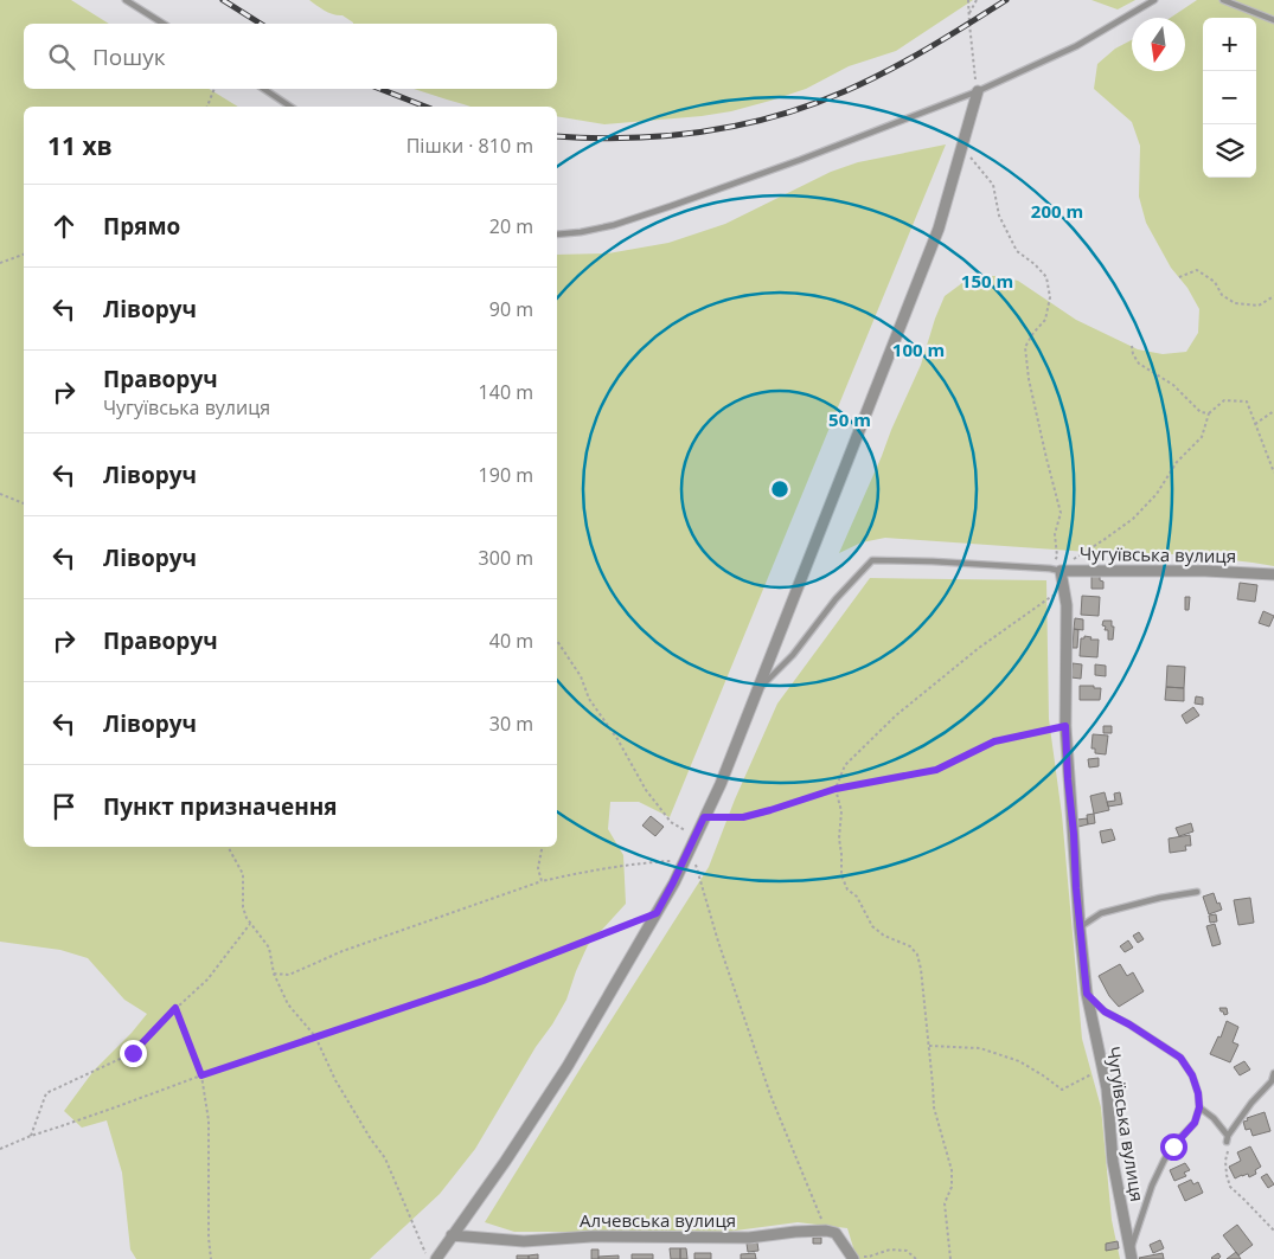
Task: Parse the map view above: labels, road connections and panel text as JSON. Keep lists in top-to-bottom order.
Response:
{
  "streets": {
    "street": ["Чугуївська вулиця", "Алчевська вулиця"]
  },
  "north": "bottom",
  "page": {
    "map_buttons": ["+", "−"],
    "search": "Пошук",
    "heading": ["11 хв", "Пішки · 810 m"],
    "list": [
      ["Прямо", "20 m"],
      ["Ліворуч", "90 m"],
      ["Праворуч", "Чугуївська вулиця", "140 m"],
      ["Ліворуч", "190 m"],
      ["Ліворуч", "300 m"],
      ["Праворуч", "40 m"],
      ["Ліворуч", "30 m"],
      "Пункт призначення"
    ]
  },
  "rings": [
    "200 m",
    "150 m",
    "100 m",
    "50 m"
  ]
}
